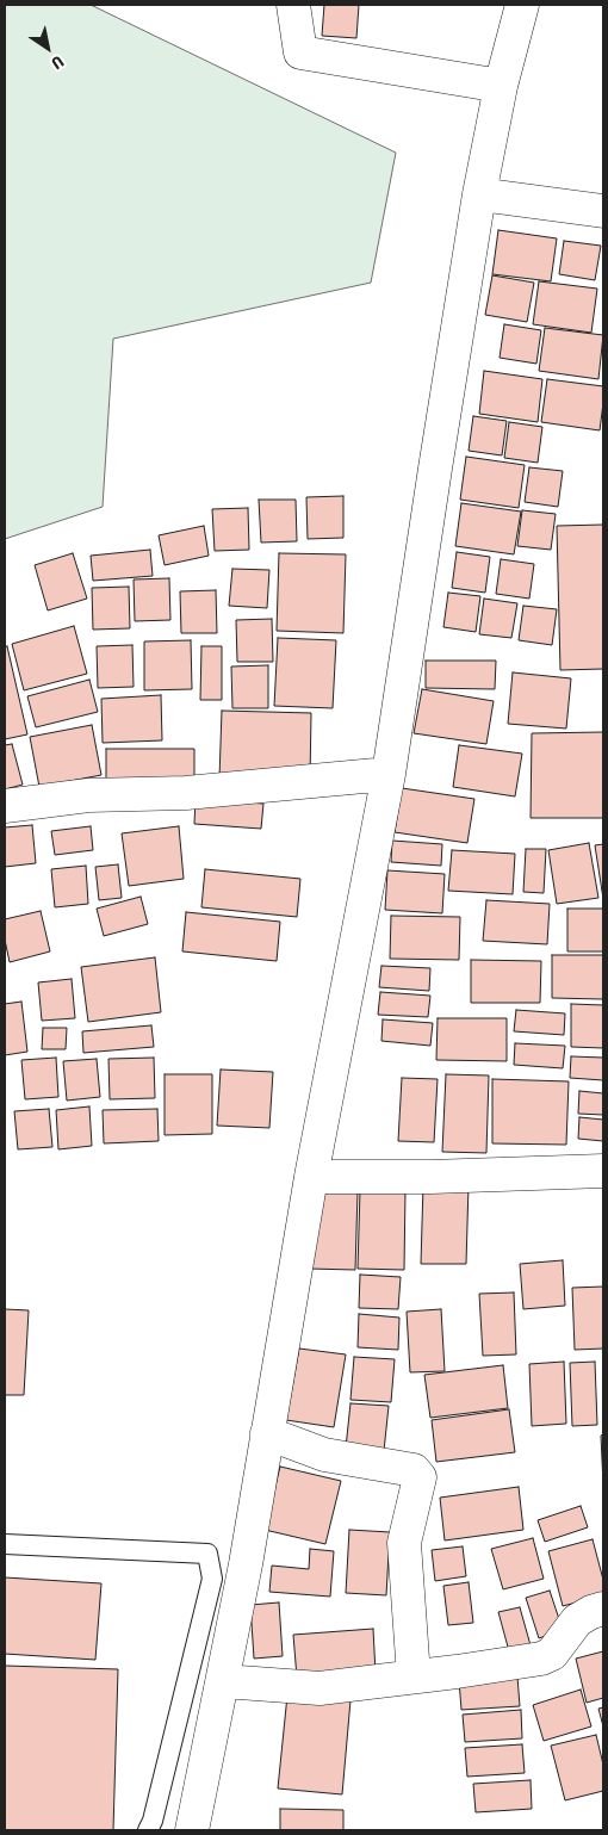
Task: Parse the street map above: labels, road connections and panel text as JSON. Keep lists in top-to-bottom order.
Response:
{
  "north": "bottom right"
}
